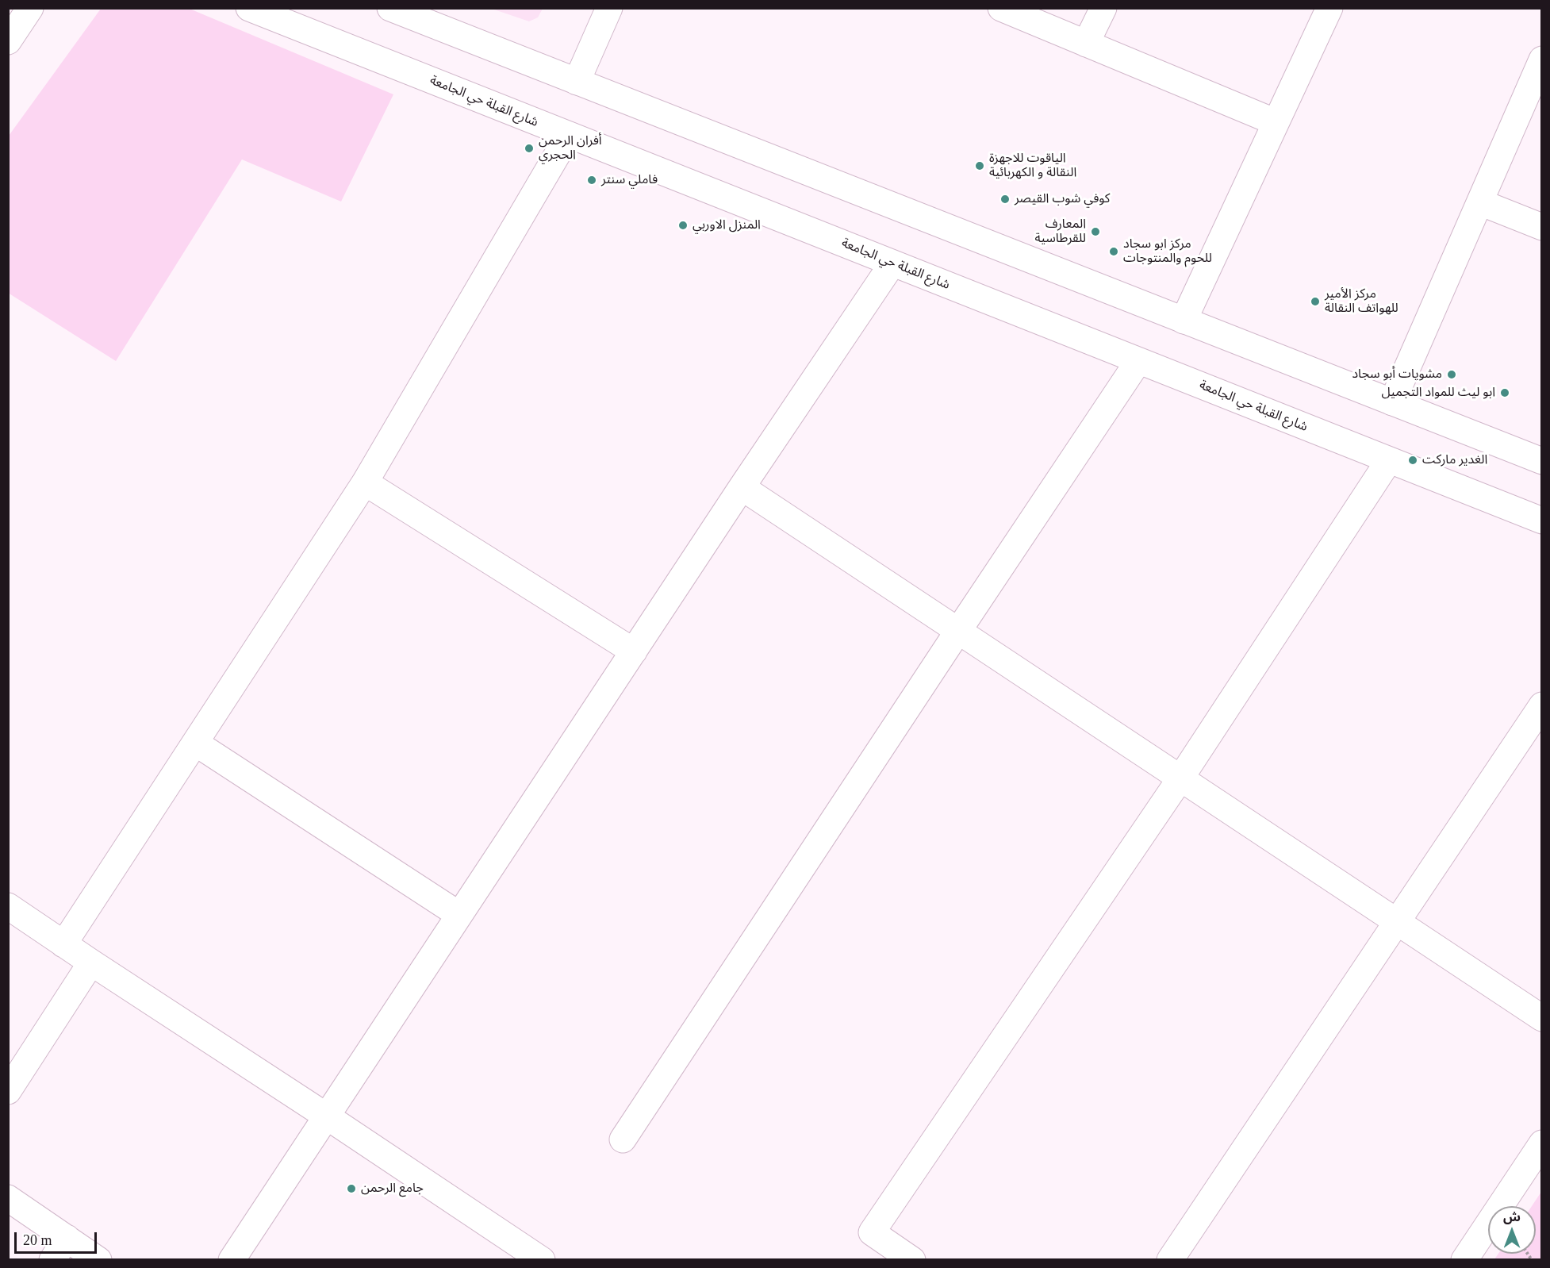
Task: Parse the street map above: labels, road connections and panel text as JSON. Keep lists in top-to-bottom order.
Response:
{
  "streets": {
    "street": ["شارع القبلة حي الجامعة"]
  },
  "places": [
    "أفران الرحمن الحجري",
    "الياقوت للاجهزة النقالة و الكهربائية",
    "فاملي سنتر",
    "كوفي شوب القيصر",
    "المنزل الاوربي",
    "المعارف للقرطاسية",
    "مركز ابو سجاد للحوم والمنتوجات",
    "مركز الأمير للهواتف النقالة",
    "مشويات أبو سجاد",
    "ابو ليث للمواد التجميل",
    "الغدير ماركت",
    "جامع الرحمن"
  ],
  "scale_bar": "20 m",
  "north": "top"
}
